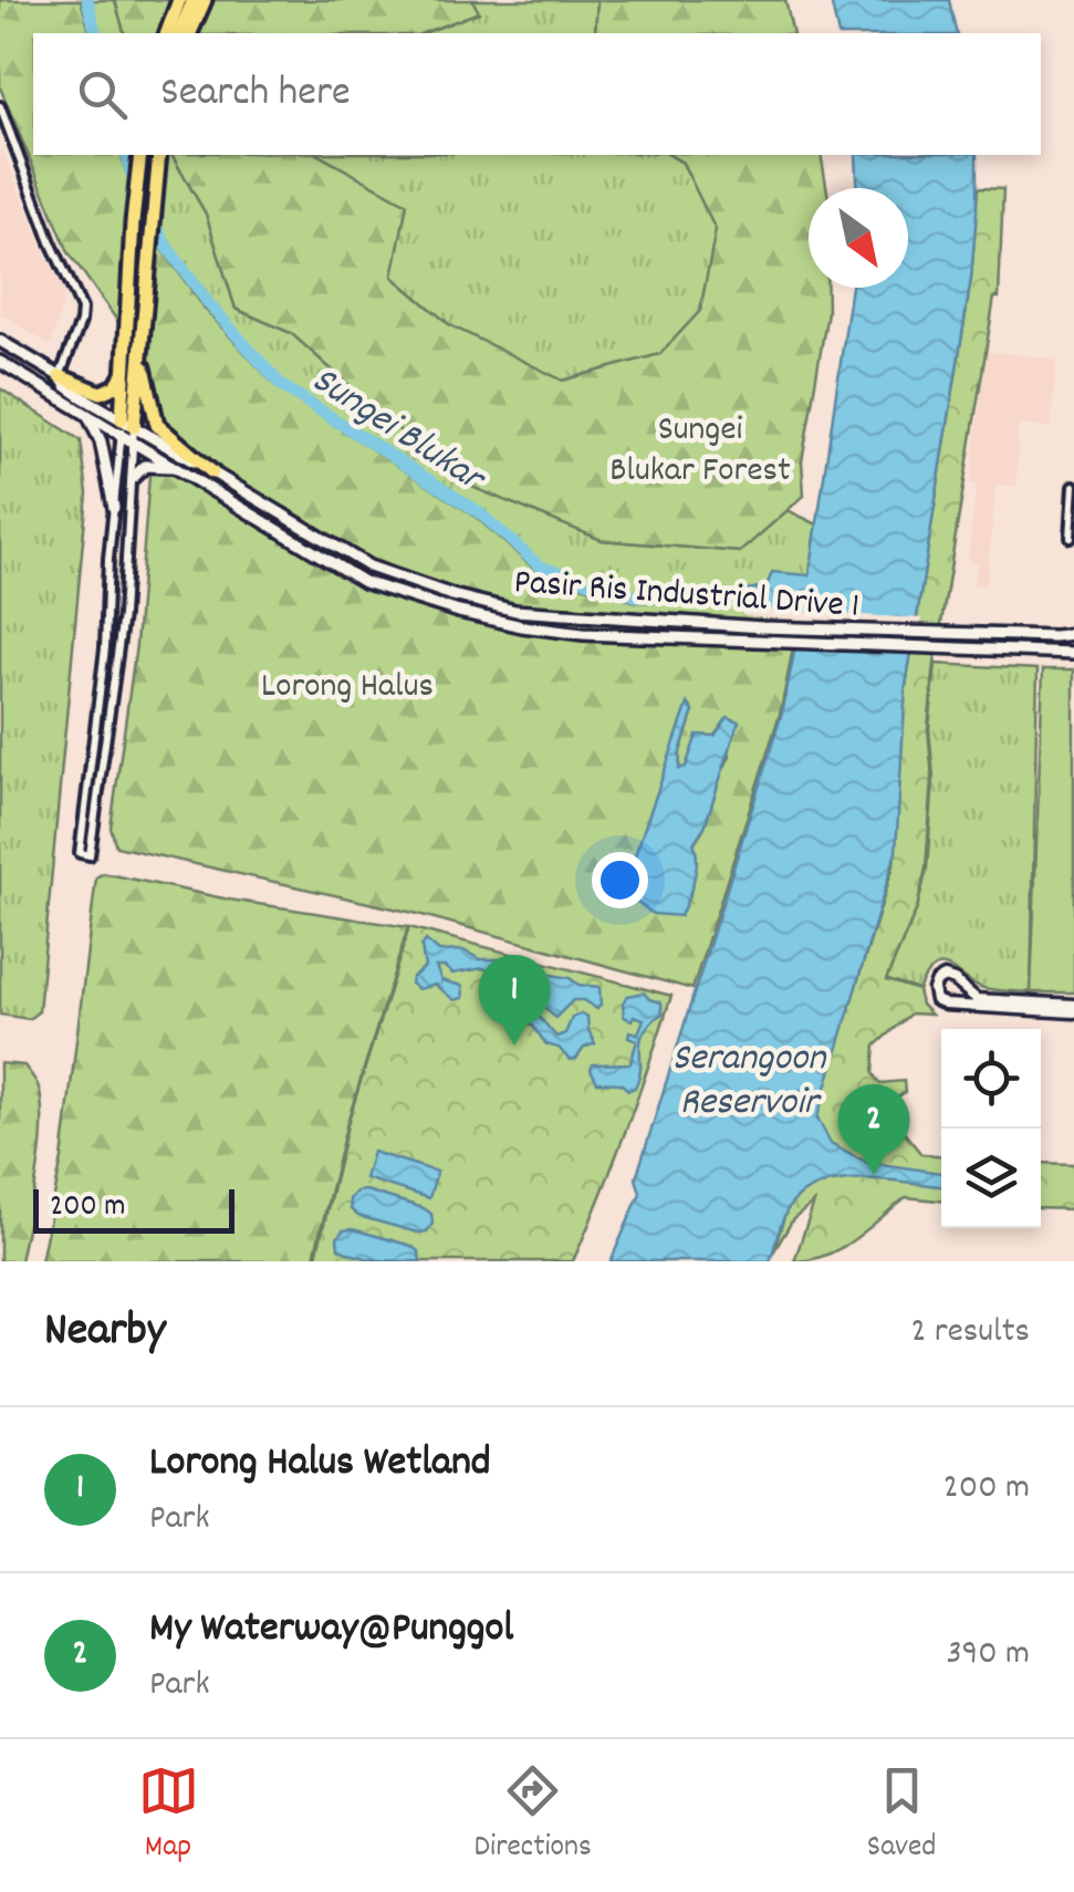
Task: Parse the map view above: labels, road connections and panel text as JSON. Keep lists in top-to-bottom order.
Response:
{
  "streets": {
    "main road": ["Pasir Ris Industrial Drive 1"]
  },
  "water": ["Sungei Blukar", "Serangoon Reservoir"],
  "parks": ["Sungei Blukar Forest", "Lorong Halus"],
  "scale_bar": "200 m",
  "north": "bottom right",
  "page": {
    "search": "Search here",
    "pins": ["1", "2"],
    "scale": "200 m",
    "heading": ["Nearby", "2 results"],
    "list": [
      {
        "mark": "1",
        "name": "Lorong Halus Wetland",
        "note": "Park",
        "value": "200 m"
      },
      {
        "mark": "2",
        "name": "My Waterway@Punggol",
        "note": "Park",
        "value": "390 m"
      }
    ],
    "nav": ["Map", "Directions", "Saved"]
  }
}
